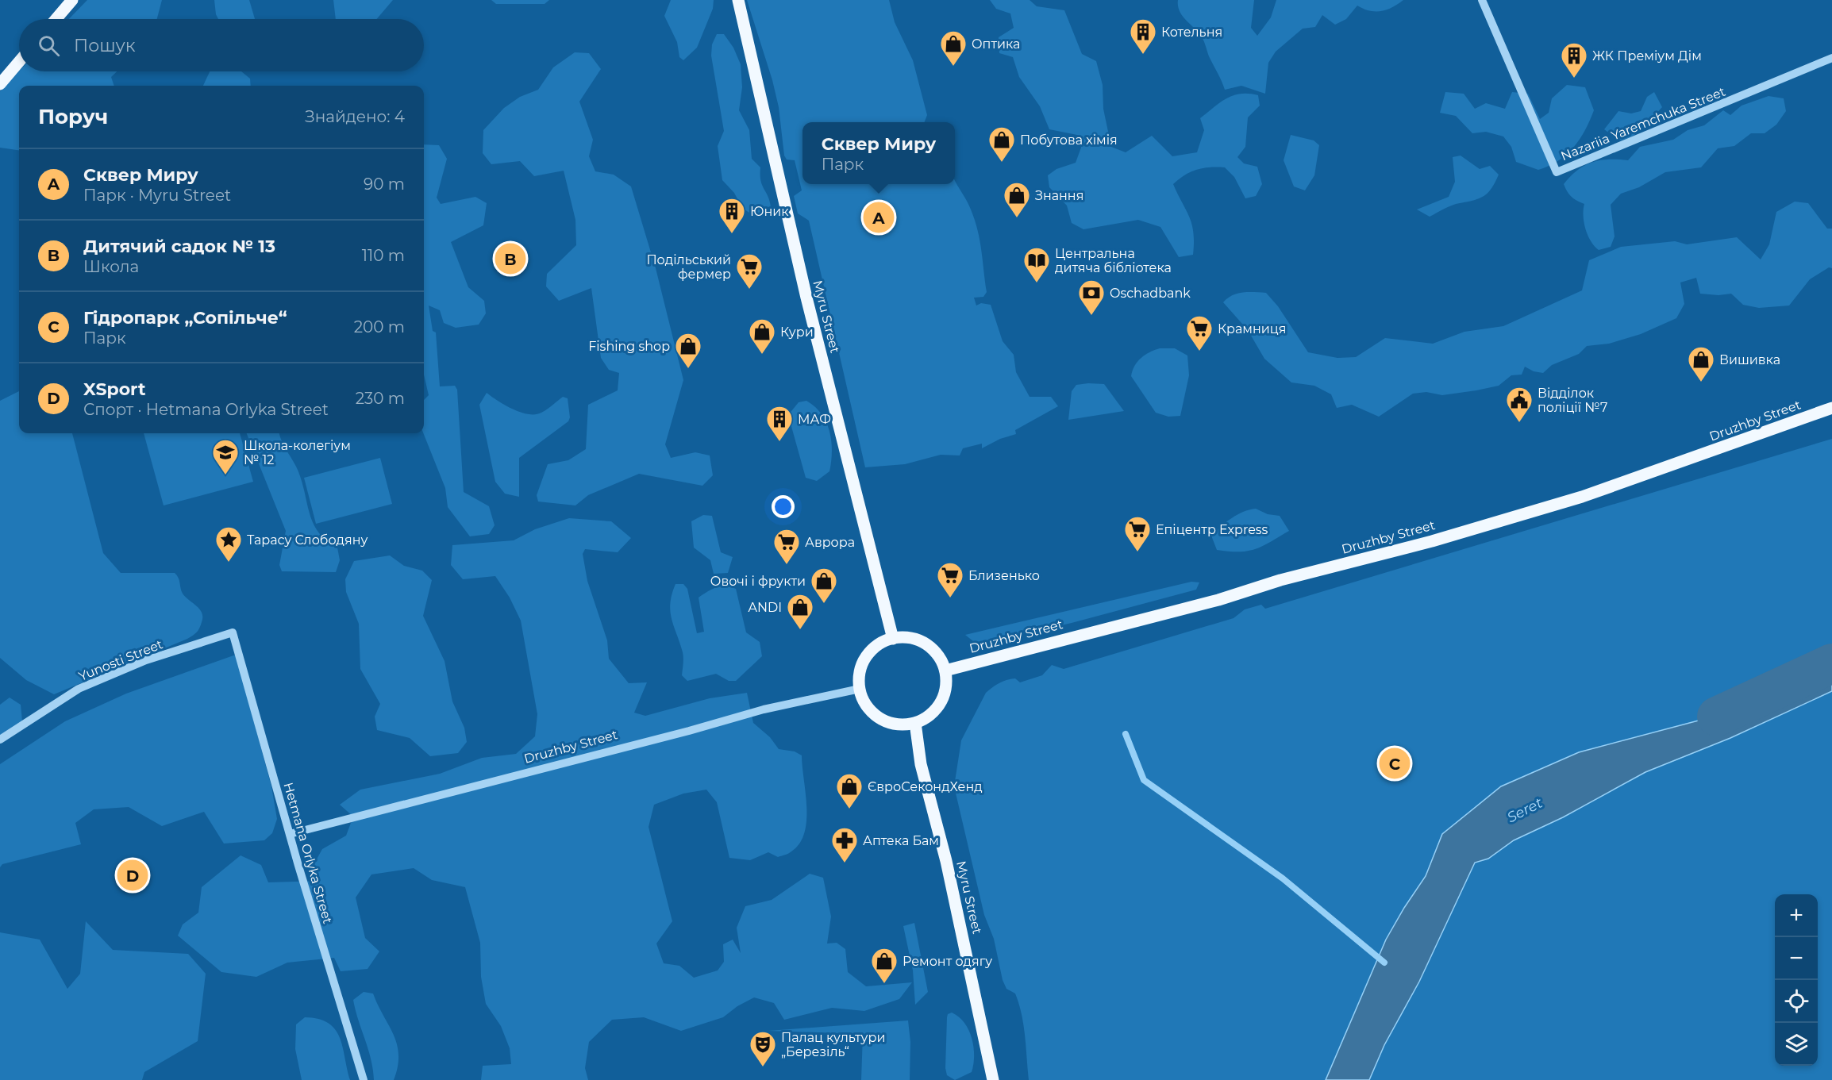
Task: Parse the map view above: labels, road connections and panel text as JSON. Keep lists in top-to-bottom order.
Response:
{
  "streets": {
    "main road": ["Myru Street", "Druzhby Street"],
    "street": ["Nazariia Yaremchuka Street", "Yunosti Street", "Hetmana Orlyka Street"]
  },
  "crossings": [
    ["Myru Street", "Druzhby Street"],
    ["Druzhby Street", "Hetmana Orlyka Street"],
    ["Yunosti Street", "Hetmana Orlyka Street"]
  ],
  "water": ["Seret"],
  "places": {
    "building": [
      "Котельня",
      "ЖК Преміум Дім",
      "Юник",
      "МАФ"
    ],
    "shop": [
      "Оптика",
      "Побутова хімія",
      "Знання",
      "Кури",
      "Fishing shop",
      "Вишивка",
      "Овочі і фрукти",
      "ANDI",
      "ЄвроСекондХенд",
      "Ремонт одягу"
    ],
    "library": ["Центральна дитяча бібліотека"],
    "supermarket": [
      "Подільський фермер",
      "Крамниця",
      "Епіцентр Express",
      "Аврора",
      "Близенько"
    ],
    "bank": ["Oschadbank"],
    "public building": ["Відділок поліції №7"],
    "school or university": ["Школа-колегіум № 12"],
    "place": ["Тарасу Слободяну"],
    "pharmacy": ["Аптека Бам"],
    "theatre": ["Палац культури „Березіль“"]
  },
  "page": {
    "search": "Пошук",
    "heading": ["Поруч", "Знайдено: 4"],
    "popup": ["Сквер Миру", "Парк"],
    "list": [
      {
        "mark": "A",
        "name": "Сквер Миру",
        "note": "Парк · Myru Street",
        "value": "90 m"
      },
      {
        "mark": "B",
        "name": "Дитячий садок № 13",
        "note": "Школа",
        "value": "110 m"
      },
      {
        "mark": "C",
        "name": "Гідропарк „Сопільче“",
        "note": "Парк",
        "value": "200 m"
      },
      {
        "mark": "D",
        "name": "XSport",
        "note": "Спорт · Hetmana Orlyka Street",
        "value": "230 m"
      }
    ],
    "pins": [
      "A",
      "B",
      "C",
      "D"
    ],
    "map_buttons": ["+", "−"]
  }
}
